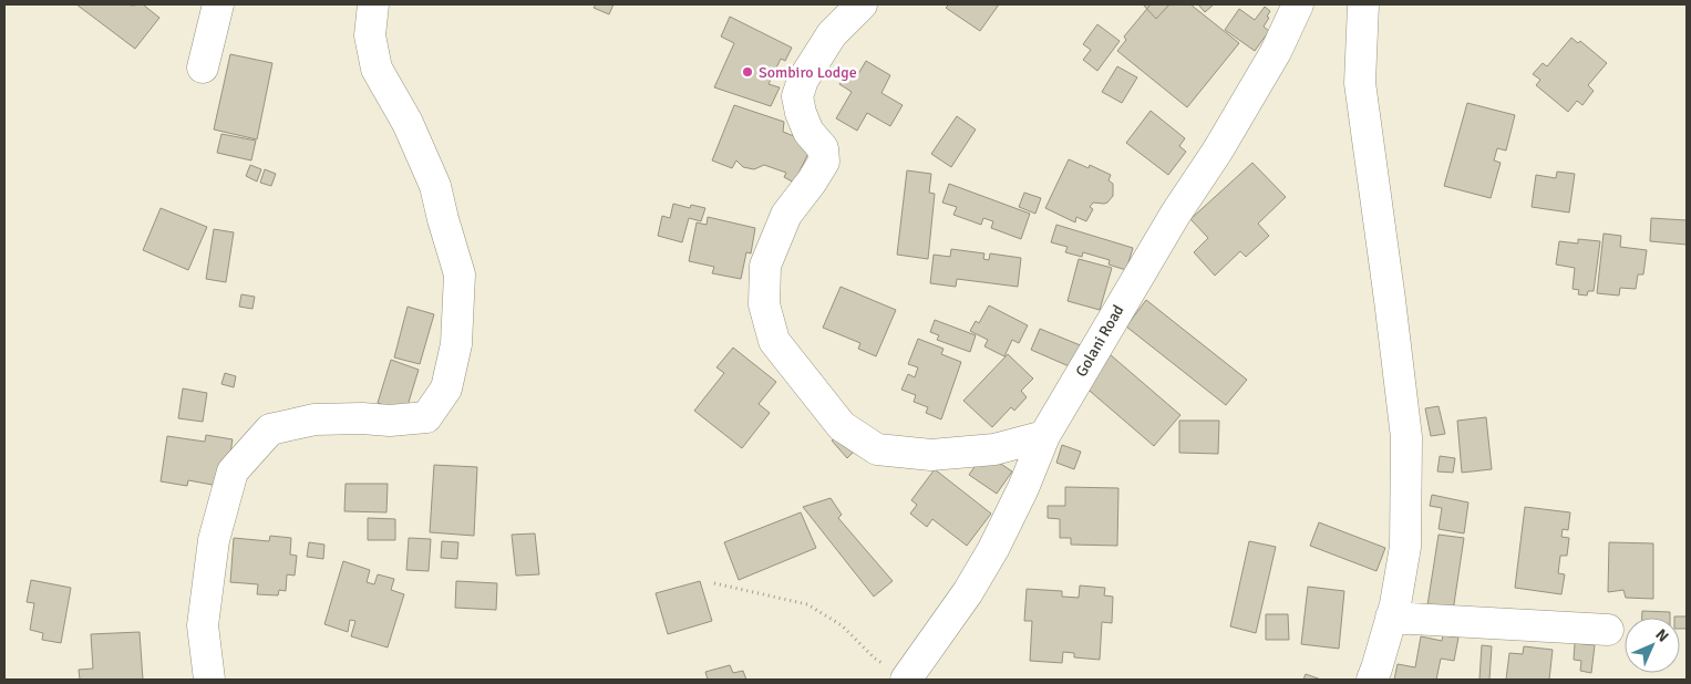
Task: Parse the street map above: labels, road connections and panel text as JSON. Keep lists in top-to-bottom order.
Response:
{
  "streets": {
    "street": ["Golani Road"]
  },
  "places": ["Sombiro Lodge"],
  "north": "top right"
}
